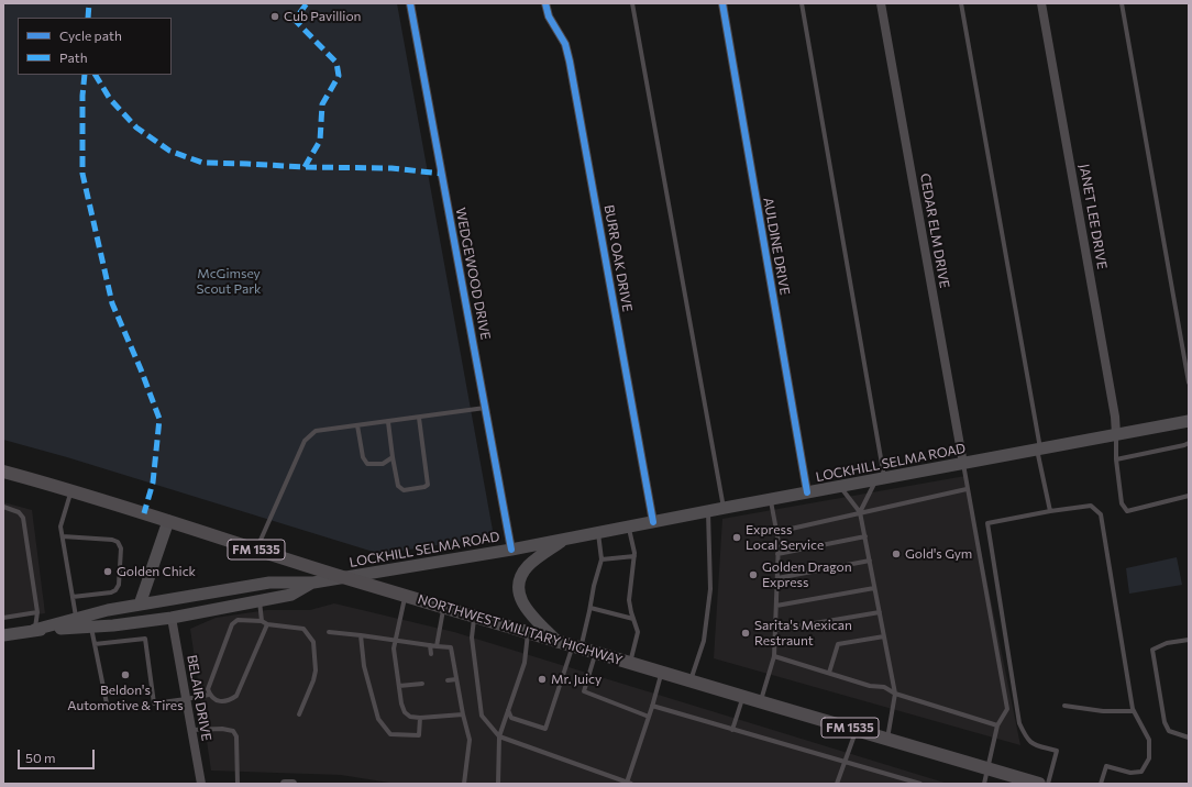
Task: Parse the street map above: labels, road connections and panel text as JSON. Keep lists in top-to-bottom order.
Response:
{
  "streets": {
    "main road": ["LOCKHILL SELMA ROAD", "FM 1535", "NORTHWEST MILITARY HIGHWAY"],
    "street": [
      "JANET LEE DRIVE",
      "CEDAR ELM DRIVE",
      "AULDINE DRIVE",
      "BURR OAK DRIVE",
      "WEDGEWOOD DRIVE",
      "BELAIR DRIVE"
    ]
  },
  "crossings": [
    ["JANET LEE DRIVE", "LOCKHILL SELMA ROAD"],
    ["CEDAR ELM DRIVE", "LOCKHILL SELMA ROAD"],
    ["AULDINE DRIVE", "LOCKHILL SELMA ROAD"],
    ["BURR OAK DRIVE", "LOCKHILL SELMA ROAD"],
    ["WEDGEWOOD DRIVE", "LOCKHILL SELMA ROAD"],
    ["LOCKHILL SELMA ROAD", "NORTHWEST MILITARY HIGHWAY"],
    ["LOCKHILL SELMA ROAD", "BELAIR DRIVE"]
  ],
  "parks": ["McGimsey Scout Park"],
  "places": [
    "Cub Pavillion",
    "Express Local Service",
    "Gold's Gym",
    "Golden Chick",
    "Golden Dragon Express",
    "Sarita's Mexican Restraunt",
    "Beldon's Automotive & Tires",
    "Mr. Juicy"
  ],
  "legend": ["Cycle path", "Path"],
  "scale_bar": "50 m"
}
